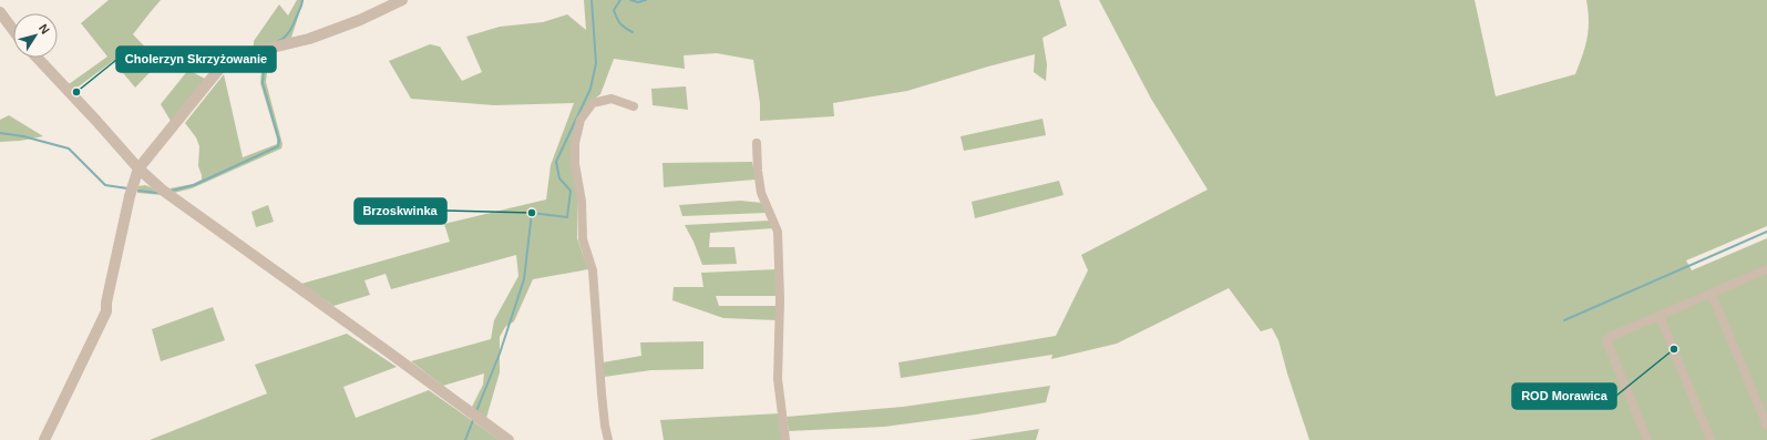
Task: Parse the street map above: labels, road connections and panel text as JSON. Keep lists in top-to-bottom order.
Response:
{
  "places": ["Cholerzyn Skrzyżowanie", "Brzoskwinka", "ROD Morawica"],
  "north": "top right"
}
